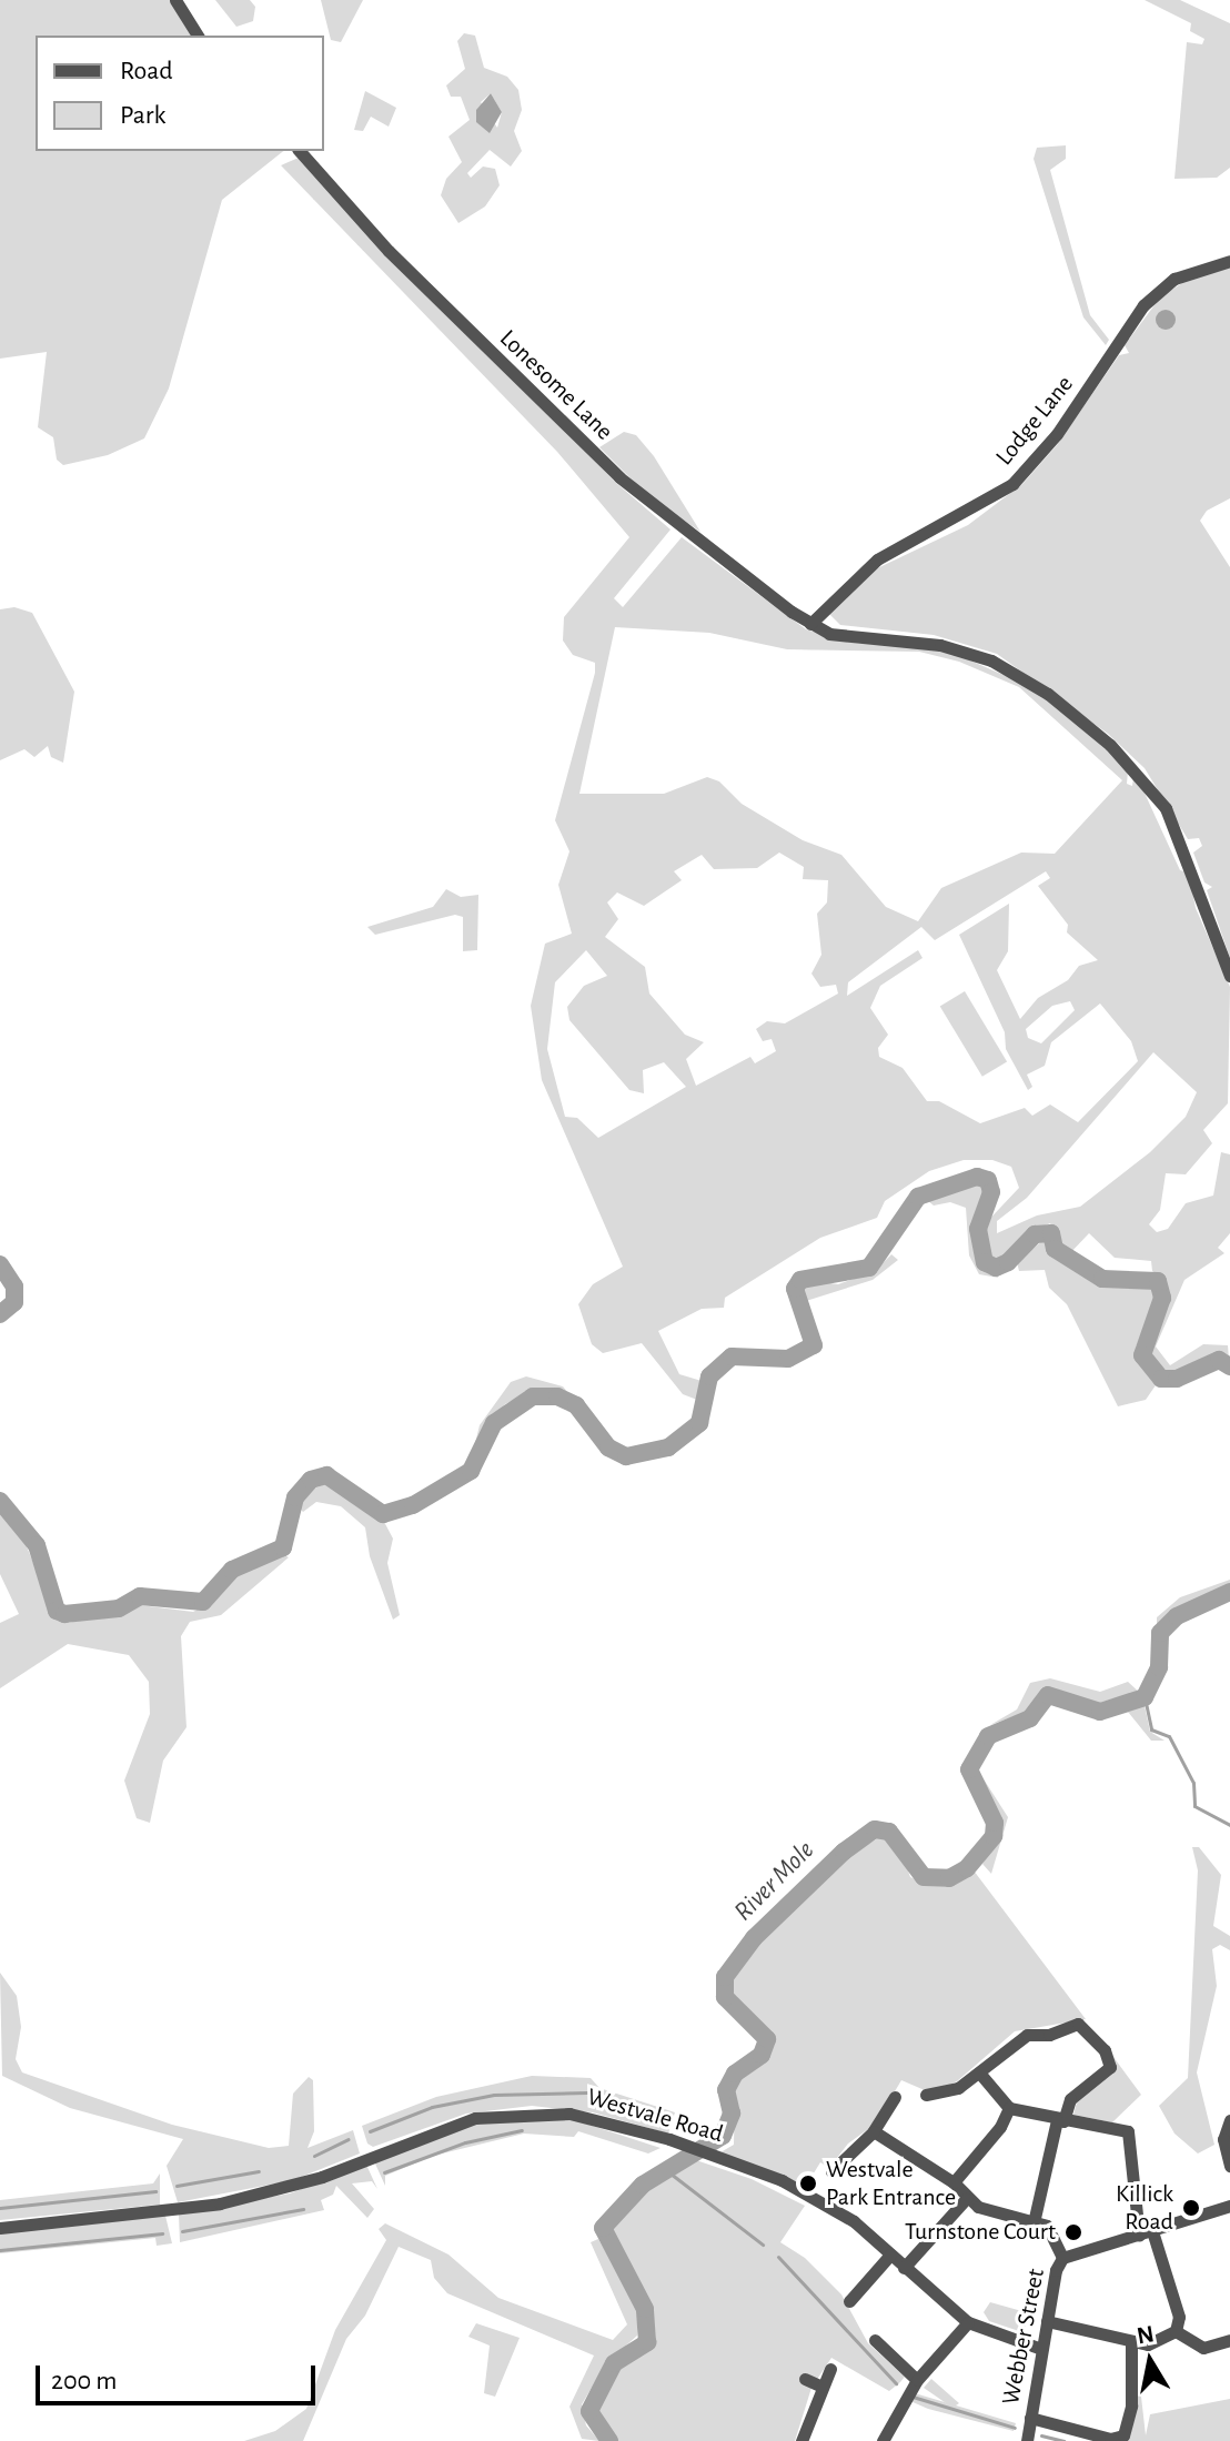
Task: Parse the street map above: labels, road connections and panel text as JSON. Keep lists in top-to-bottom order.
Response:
{
  "streets": {
    "street": [
      "Lonesome Lane",
      "Lodge Lane",
      "Westvale Road",
      "Webber Street"
    ]
  },
  "crossings": [
    ["Lonesome Lane", "Lodge Lane"],
    ["Westvale Road", "Webber Street"]
  ],
  "water": ["River Mole"],
  "places": ["Westvale Park Entrance", "Killick Road", "Turnstone Court"],
  "legend": ["Road", "Park"],
  "scale_bar": "200 m",
  "north": "top"
}
